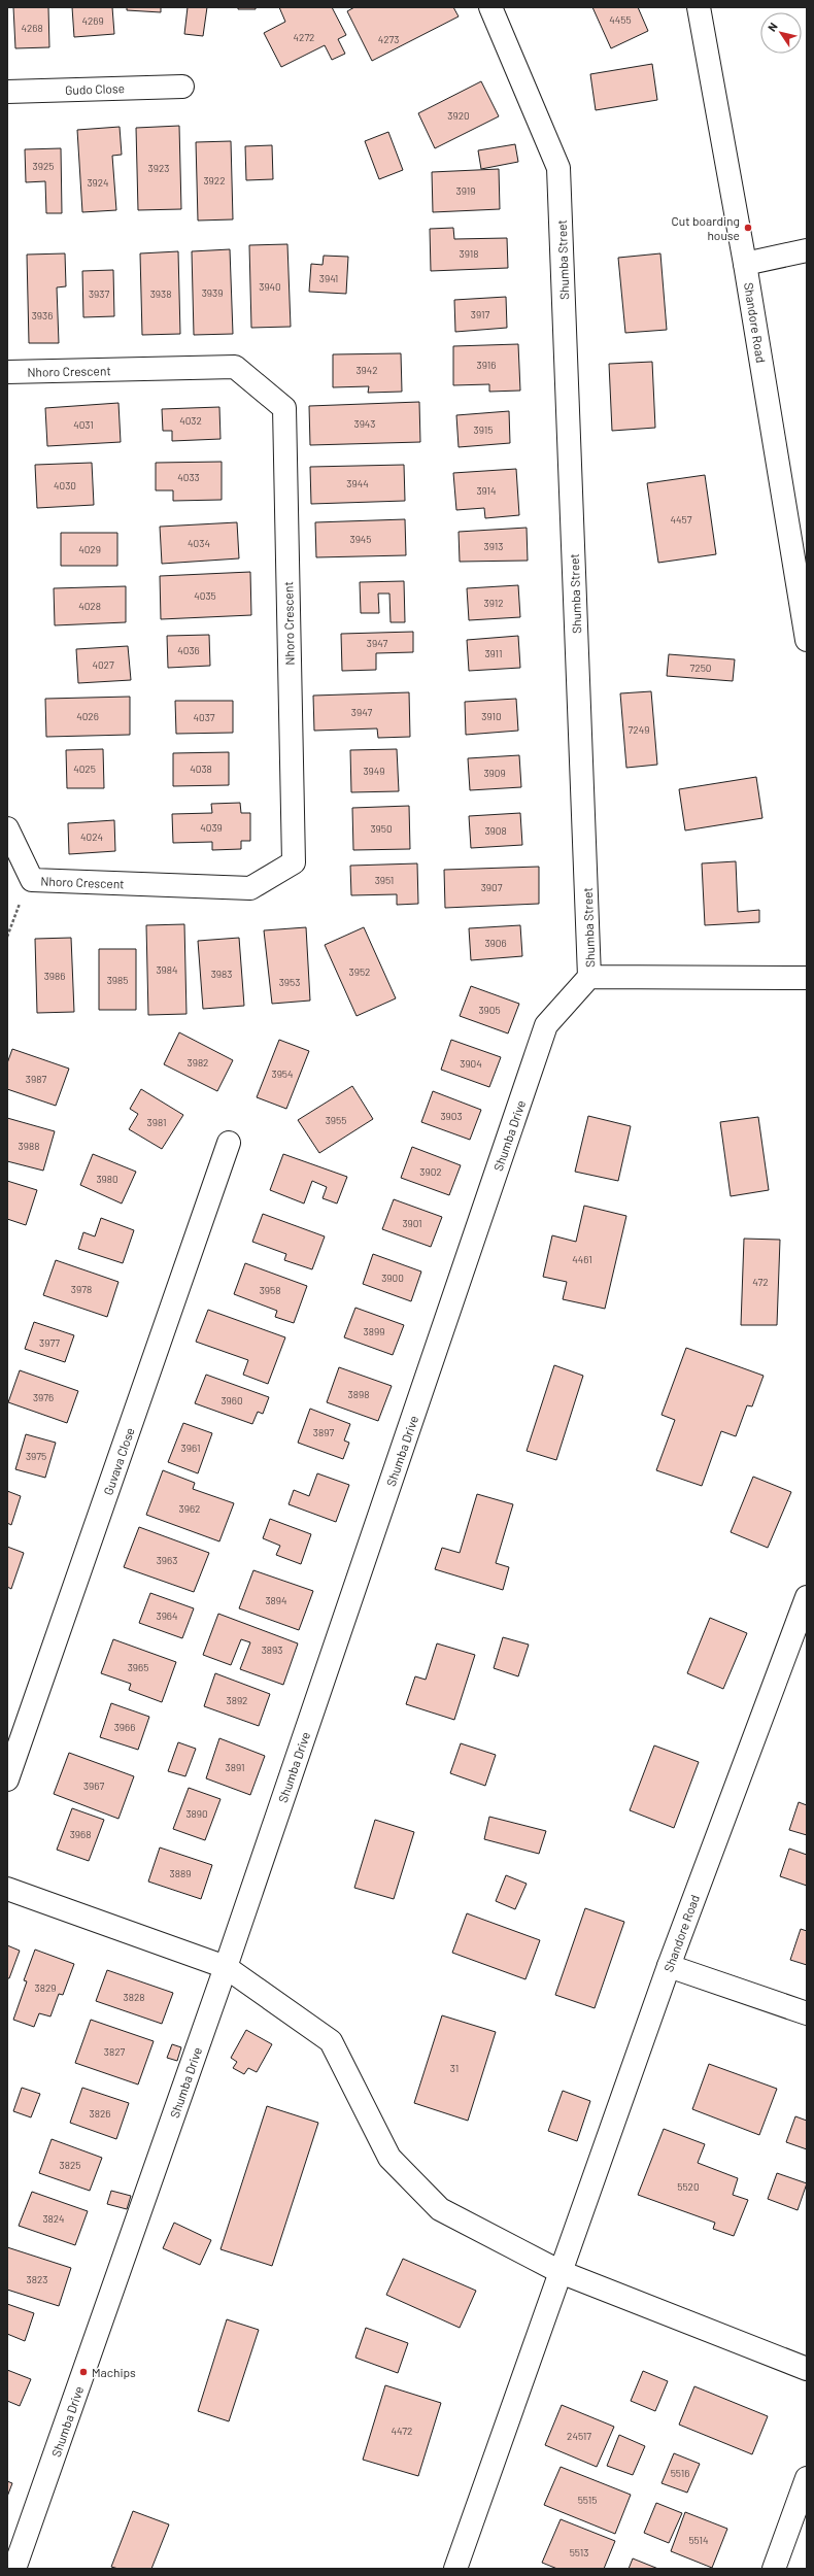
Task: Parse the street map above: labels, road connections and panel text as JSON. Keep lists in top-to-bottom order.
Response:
{
  "streets": {
    "street": [
      "Gudo Close",
      "Shumba Street",
      "Shandore Road",
      "Nhoro Crescent",
      "Shumba Drive",
      "Guvava Close"
    ]
  },
  "crossings": [
    ["Shumba Street", "Shumba Drive"]
  ],
  "places": ["Cut boarding house", "Machips"],
  "house_numbers": [
    "4455",
    "4269",
    "4268",
    "4272",
    "4273",
    "3920",
    "3925",
    "3923",
    "3922",
    "3924",
    "3919",
    "3918",
    "3941",
    "3940",
    "3939",
    "3937",
    "3938",
    "3917",
    "3936",
    "3916",
    "3942",
    "4032",
    "3943",
    "4031",
    "3915",
    "4033",
    "3944",
    "4030",
    "3914",
    "4457",
    "3945",
    "4034",
    "3913",
    "4029",
    "4035",
    "3912",
    "4028",
    "3947",
    "4036",
    "3911",
    "4027",
    "7250",
    "3947",
    "4026",
    "3910",
    "4037",
    "7249",
    "4025",
    "4038",
    "3949",
    "3909",
    "4039",
    "3950",
    "3908",
    "4024",
    "3951",
    "3907",
    "3906",
    "3984",
    "3952",
    "3983",
    "3986",
    "3985",
    "3953",
    "3905",
    "3982",
    "3904",
    "3954",
    "3987",
    "3903",
    "3955",
    "3981",
    "3988",
    "3902",
    "3980",
    "3901",
    "4461",
    "3900",
    "472",
    "3978",
    "3958",
    "3899",
    "3977",
    "3898",
    "3976",
    "3960",
    "3897",
    "3961",
    "3975",
    "3962",
    "3963",
    "3894",
    "3964",
    "3893",
    "3965",
    "3892",
    "3966",
    "3891",
    "3967",
    "3890",
    "3968",
    "3889",
    "3829",
    "3828",
    "3827",
    "31",
    "3826",
    "3825",
    "5520",
    "3824",
    "3823",
    "4472",
    "24517",
    "5516",
    "5515",
    "5514",
    "5513"
  ],
  "north": "top left"
}
